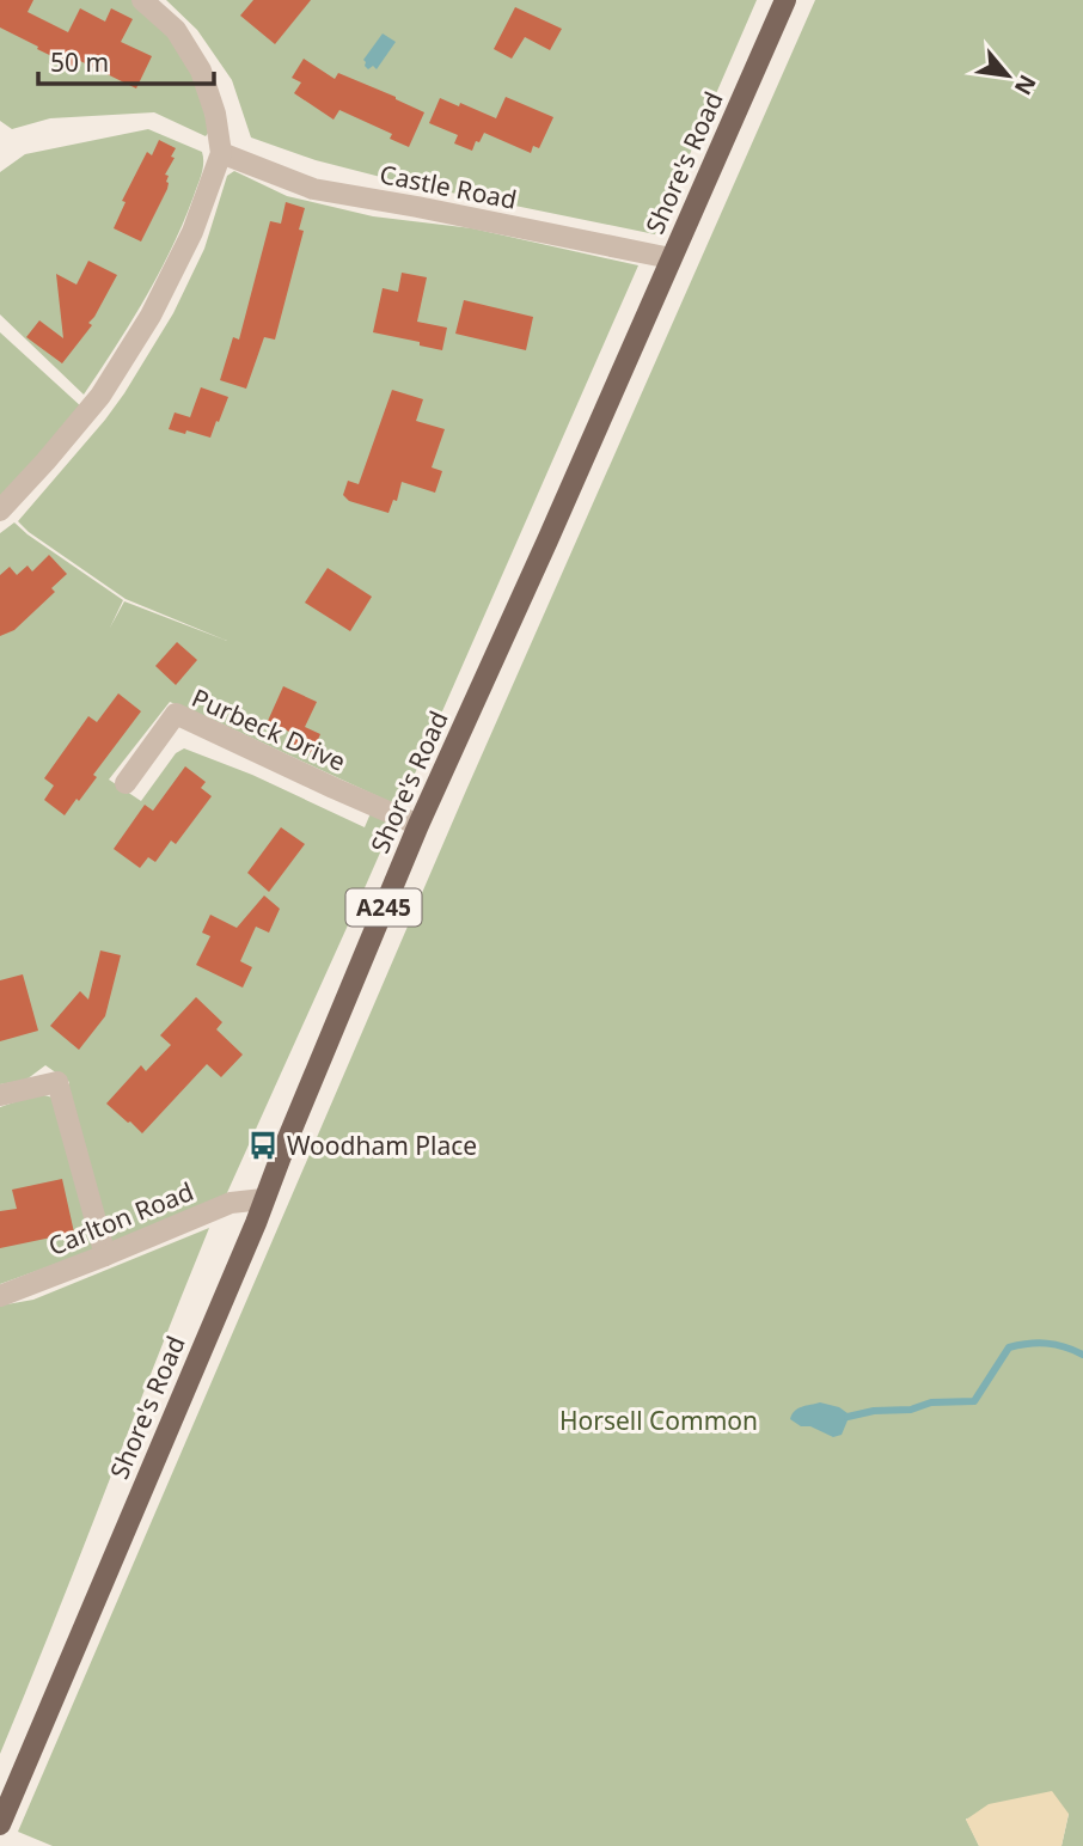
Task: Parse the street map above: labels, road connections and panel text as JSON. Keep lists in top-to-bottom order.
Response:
{
  "streets": {
    "main road": ["Shore's Road", "A245"],
    "street": ["Castle Road", "Purbeck Drive", "Carlton Road"]
  },
  "crossings": [
    ["Shore's Road", "Castle Road"],
    ["Shore's Road", "Purbeck Drive"],
    ["Shore's Road", "Carlton Road"]
  ],
  "parks": ["Horsell Common"],
  "places": {
    "bus stop": ["Woodham Place"]
  },
  "scale_bar": "50 m",
  "north": "bottom right"
}
